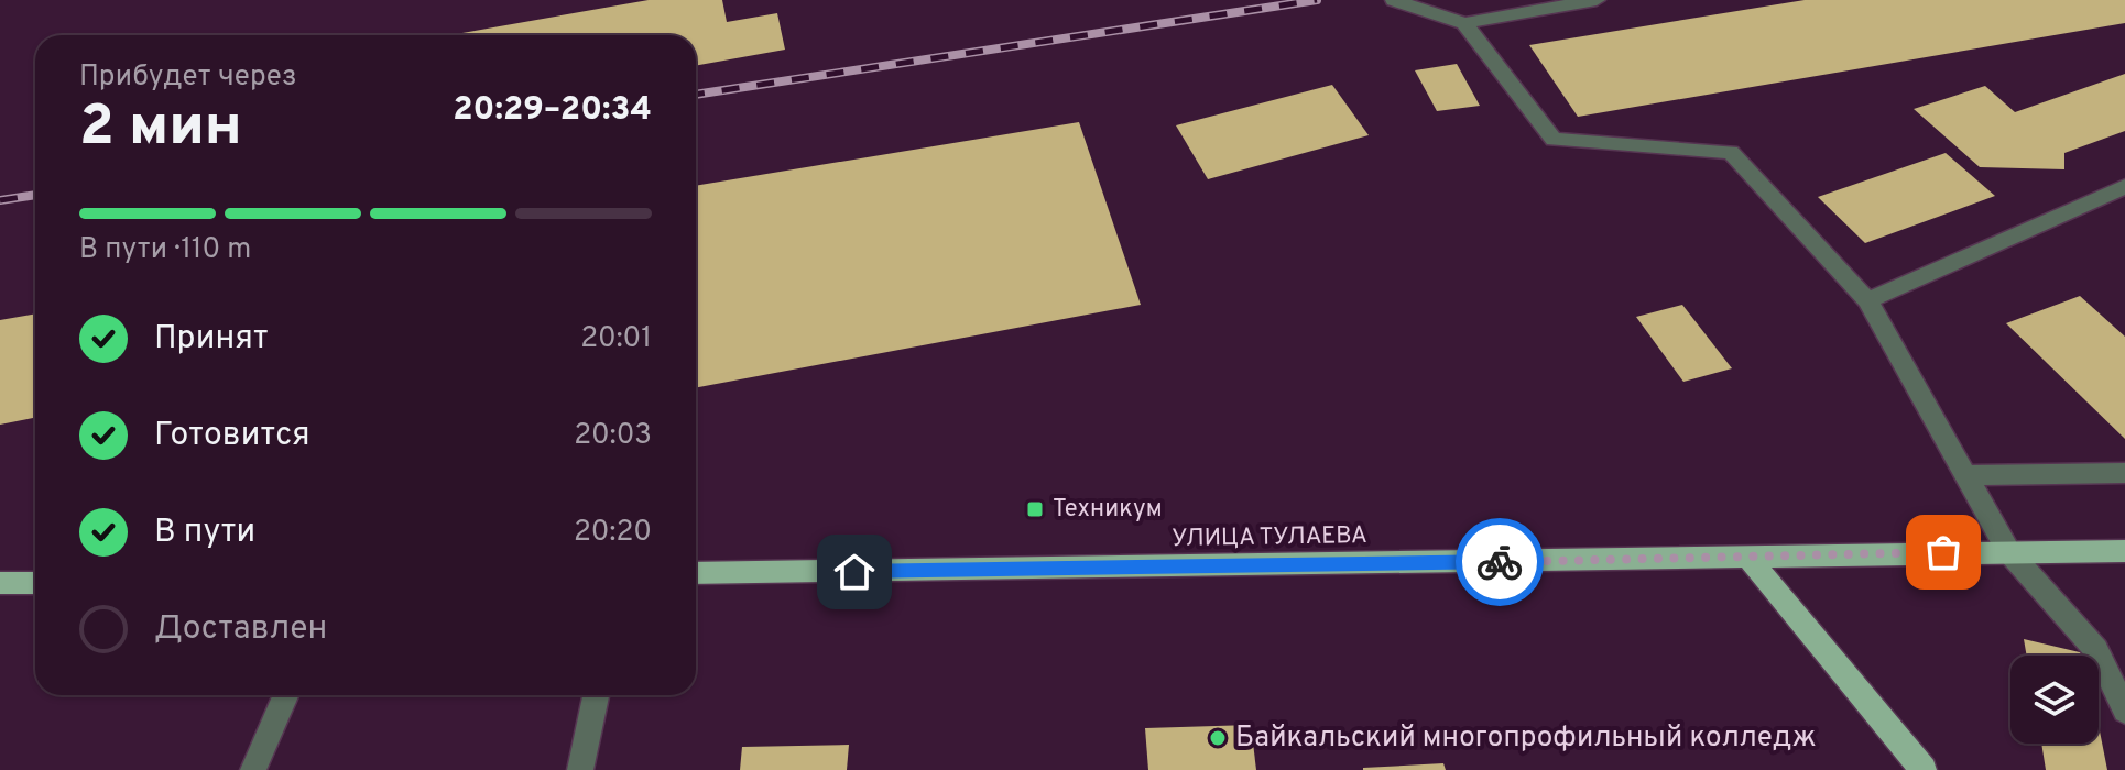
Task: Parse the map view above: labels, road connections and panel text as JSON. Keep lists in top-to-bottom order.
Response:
{
  "streets": {
    "main road": ["УЛИЦА ТУЛАЕВА"]
  },
  "places": {
    "transit": ["Техникум"],
    "other": ["Байкальский многопрофильный колледж"]
  },
  "page": {
    "heading": ["2 мин", "Прибудет через", "20:29–20:34"],
    "bar": "В пути · 110 m",
    "list": [
      ["Принят", "20:01"],
      ["Готовится", "20:03"],
      ["В пути", "20:20"],
      "Доставлен"
    ]
  }
}
